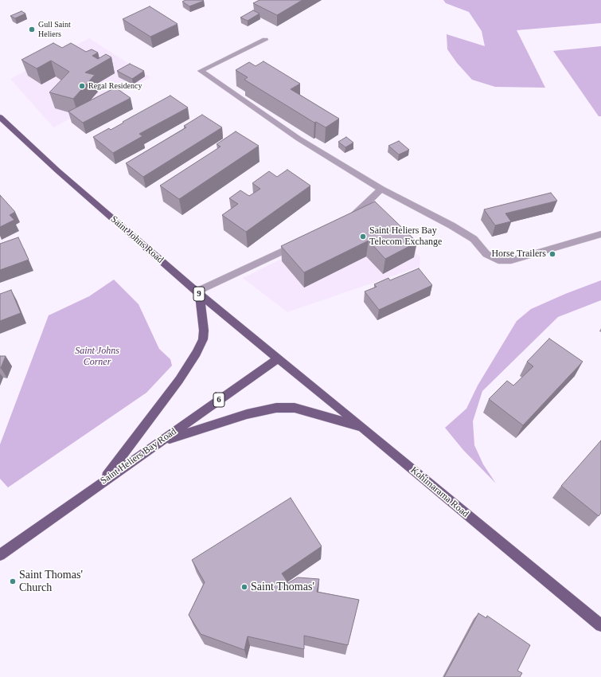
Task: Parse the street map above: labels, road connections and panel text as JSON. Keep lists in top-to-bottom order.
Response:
{
  "streets": {
    "main road": [
      "Saint Johns Road",
      "9",
      "6",
      "Saint Heliers Bay Road",
      "Kohimarama Road"
    ]
  },
  "crossings": [
    ["Saint Johns Road", "Saint Heliers Bay Road"],
    ["Saint Johns Road", "Kohimarama Road"],
    ["Saint Heliers Bay Road", "Kohimarama Road"]
  ],
  "parks": ["Saint Johns Corner"],
  "places": [
    "Gull Saint Heliers",
    "Regal Residency",
    "Saint Heliers Bay Telecom Exchange",
    "Horse Trailers",
    "Saint Thomas' Church",
    "Saint Thomas'"
  ]
}
